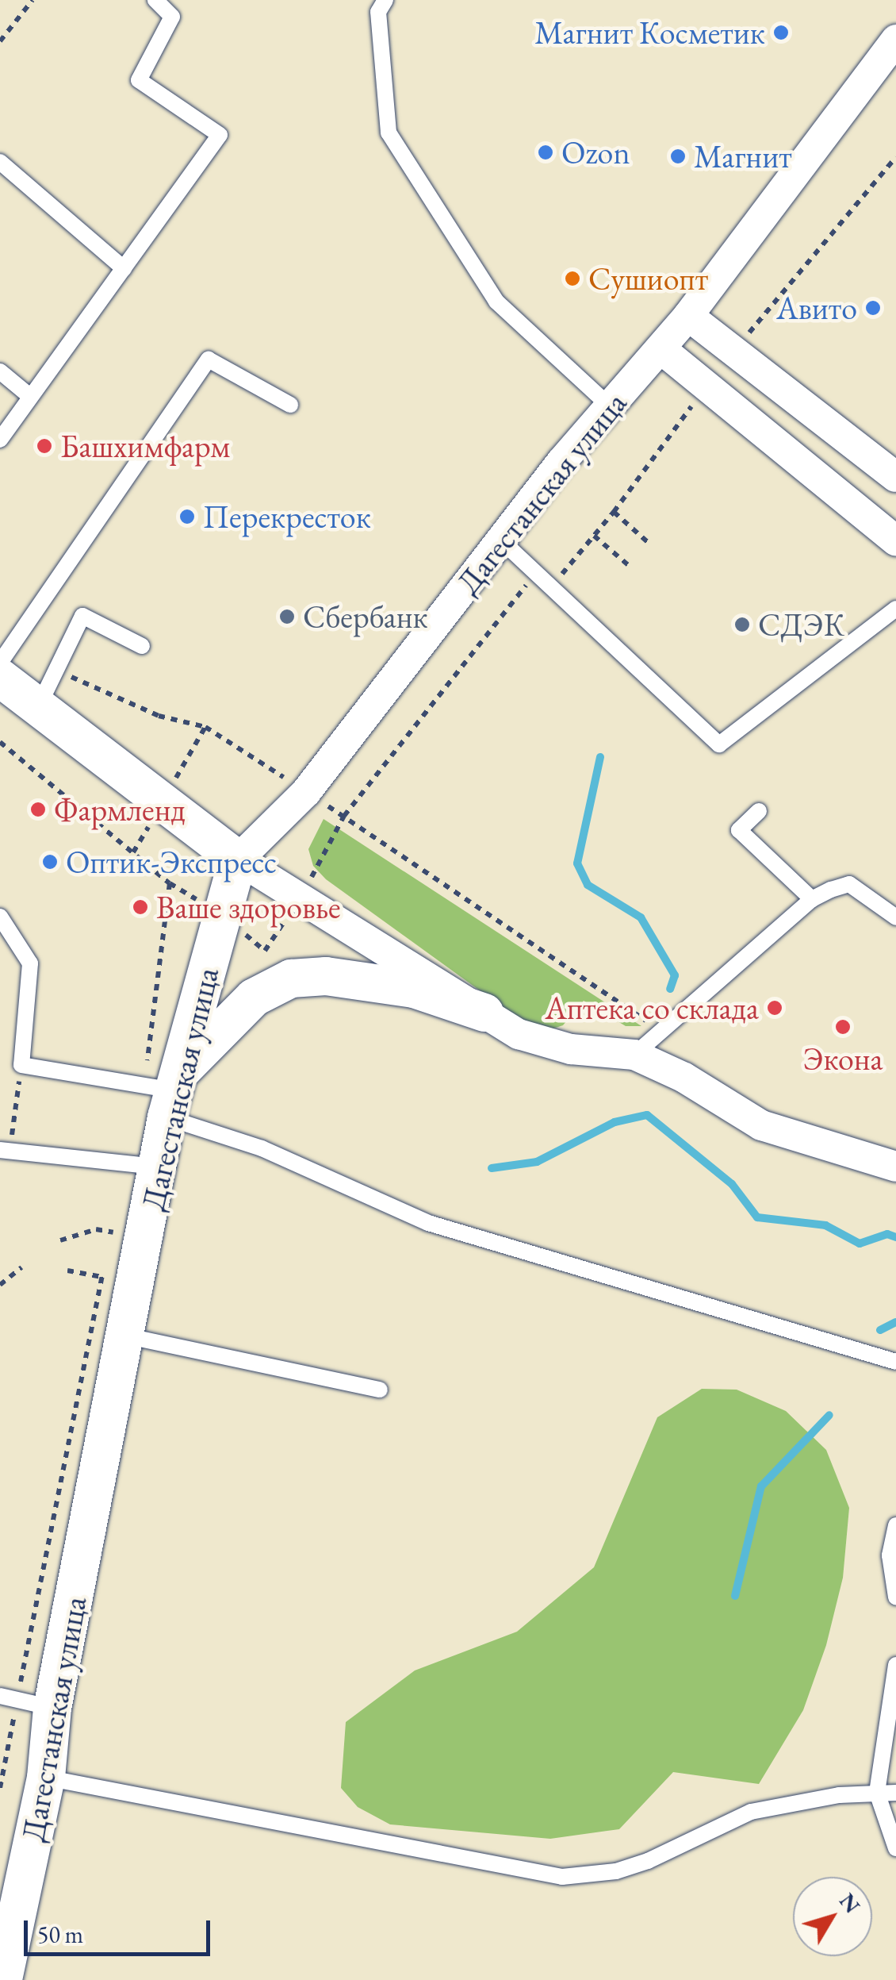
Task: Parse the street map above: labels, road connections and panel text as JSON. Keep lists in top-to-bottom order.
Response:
{
  "streets": {
    "street": ["Дагестанская улица"]
  },
  "places": [
    "Магнит Косметик",
    "Ozon",
    "Магнит",
    "Сушиопт",
    "Авито",
    "Башхимфарм",
    "Перекресток",
    "Сбербанк",
    "СДЭК",
    "Фармленд",
    "Оптик-Экспресс",
    "Ваше здоровье",
    "Аптека со склада",
    "Экона"
  ],
  "scale_bar": "50 m",
  "north": "top right"
}
